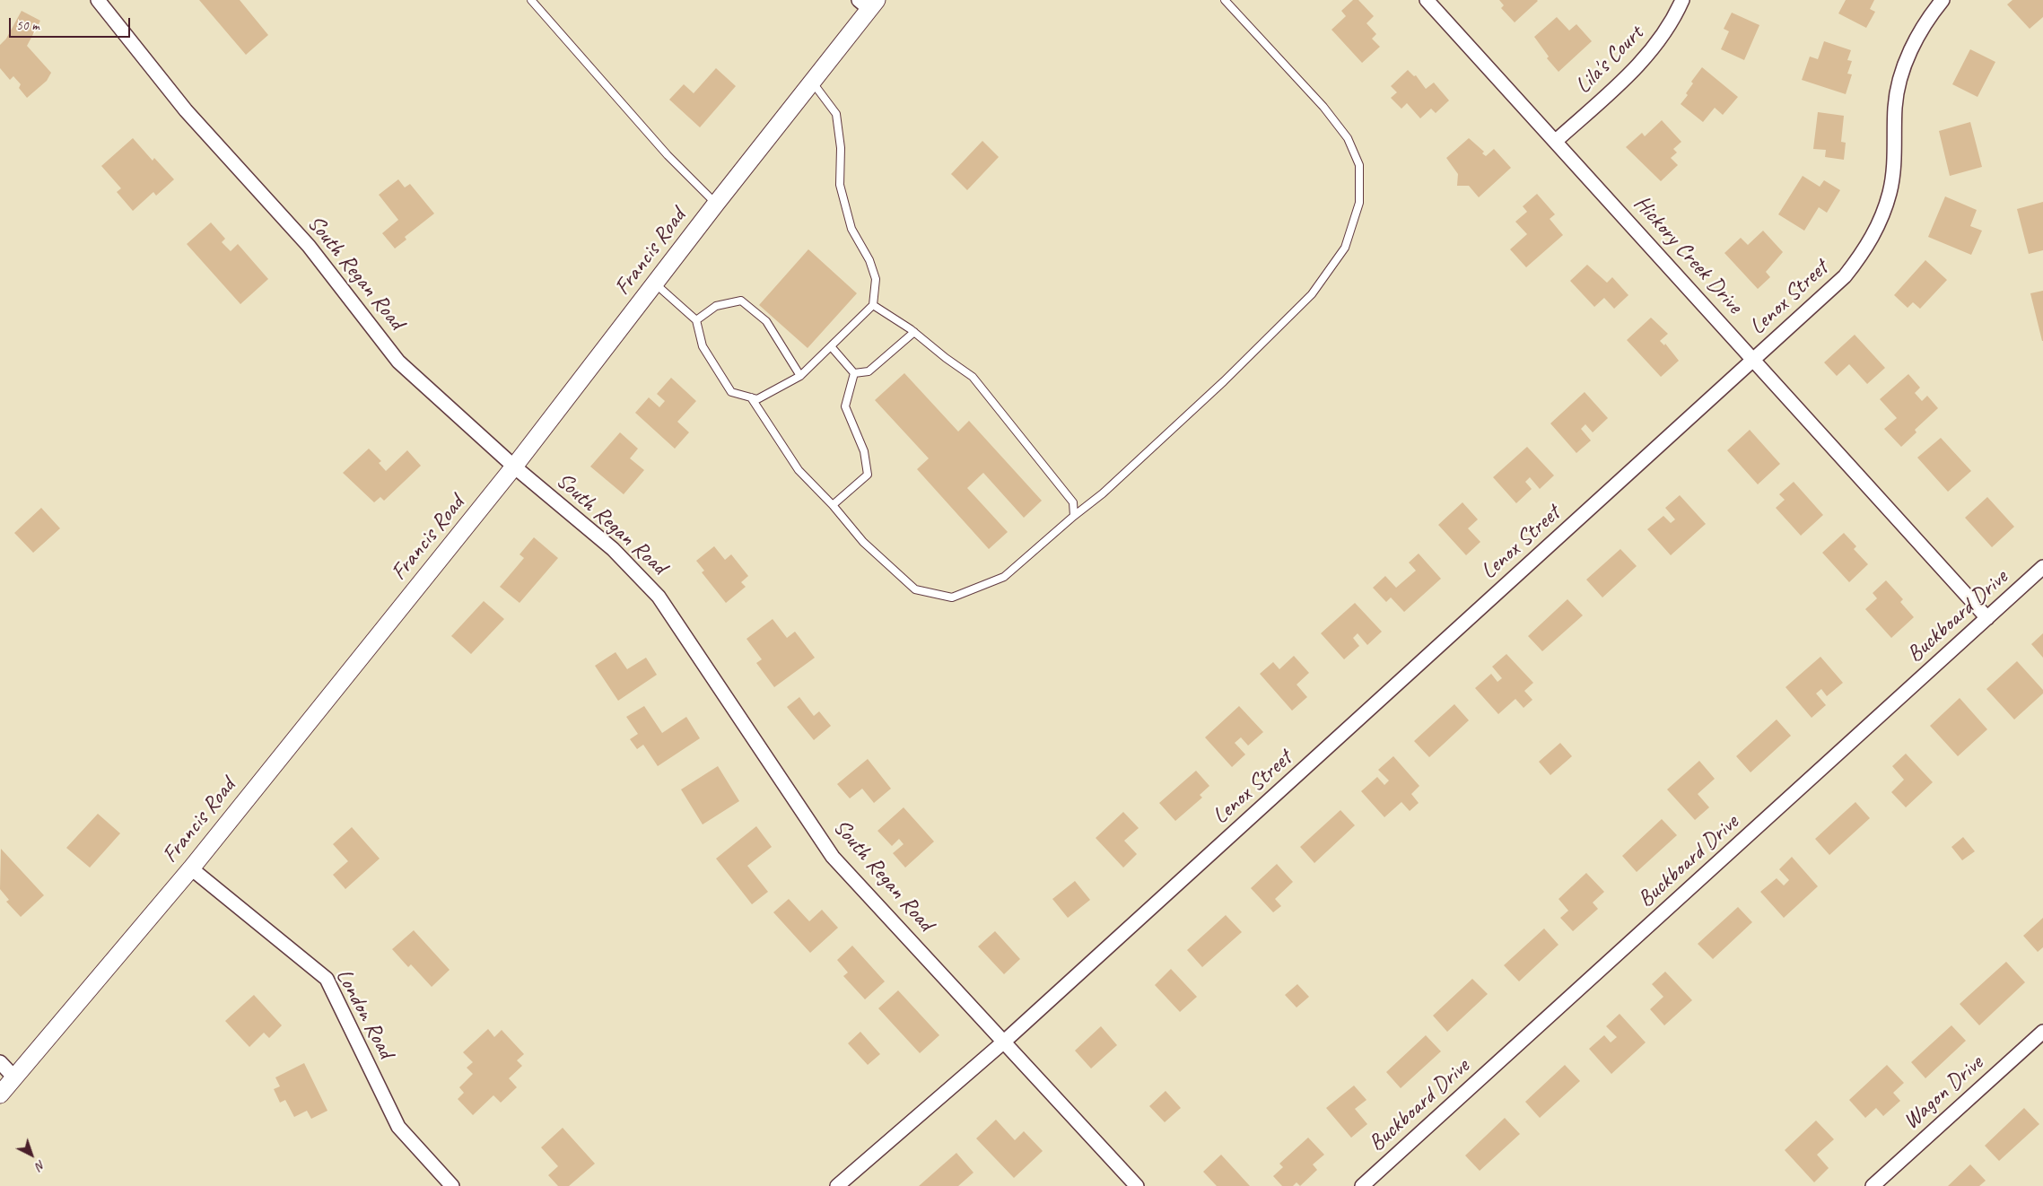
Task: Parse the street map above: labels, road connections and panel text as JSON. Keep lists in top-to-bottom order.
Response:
{
  "streets": {
    "street": [
      "Lila's Court",
      "Francis Road",
      "Hickory Creek Drive",
      "South Regan Road",
      "Lenox Street",
      "Buckboard Drive",
      "London Road",
      "Wagon Drive"
    ]
  },
  "crossings": [
    ["Lila's Court", "Hickory Creek Drive"],
    ["Francis Road", "South Regan Road"],
    ["Francis Road", "London Road"],
    ["Hickory Creek Drive", "Lenox Street"],
    ["Hickory Creek Drive", "Buckboard Drive"],
    ["South Regan Road", "Lenox Street"]
  ],
  "scale_bar": "50 m",
  "north": "bottom right"
}
